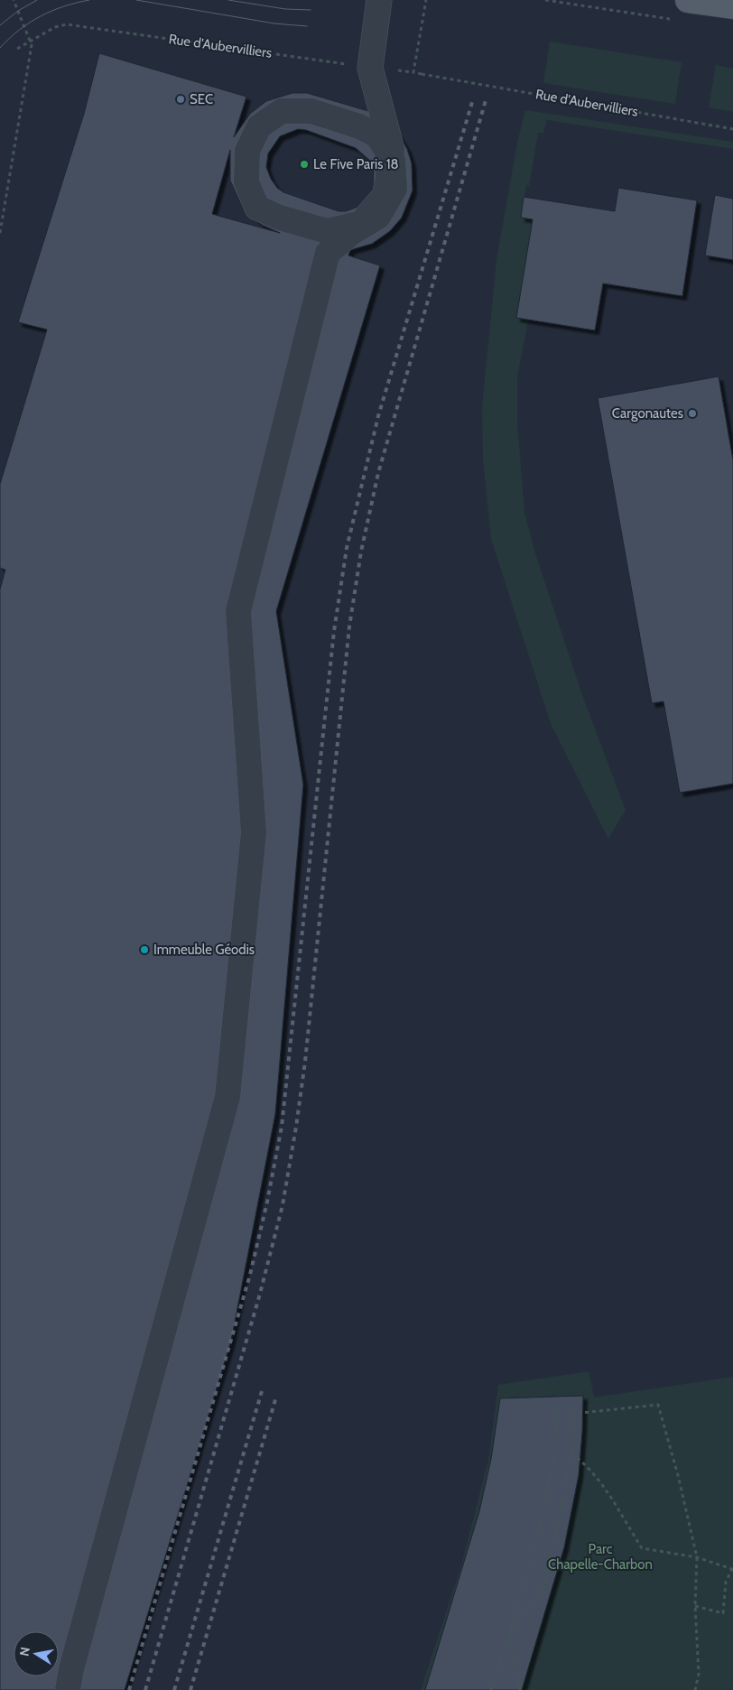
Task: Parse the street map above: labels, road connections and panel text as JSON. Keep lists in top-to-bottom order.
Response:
{
  "streets": {
    "path": ["Rue d'Aubervilliers"]
  },
  "parks": ["Parc Chapelle-Charbon"],
  "places": [
    "SEC",
    "Le Five Paris 18",
    "Cargonautes",
    "Immeuble Géodis"
  ],
  "north": "left"
}
